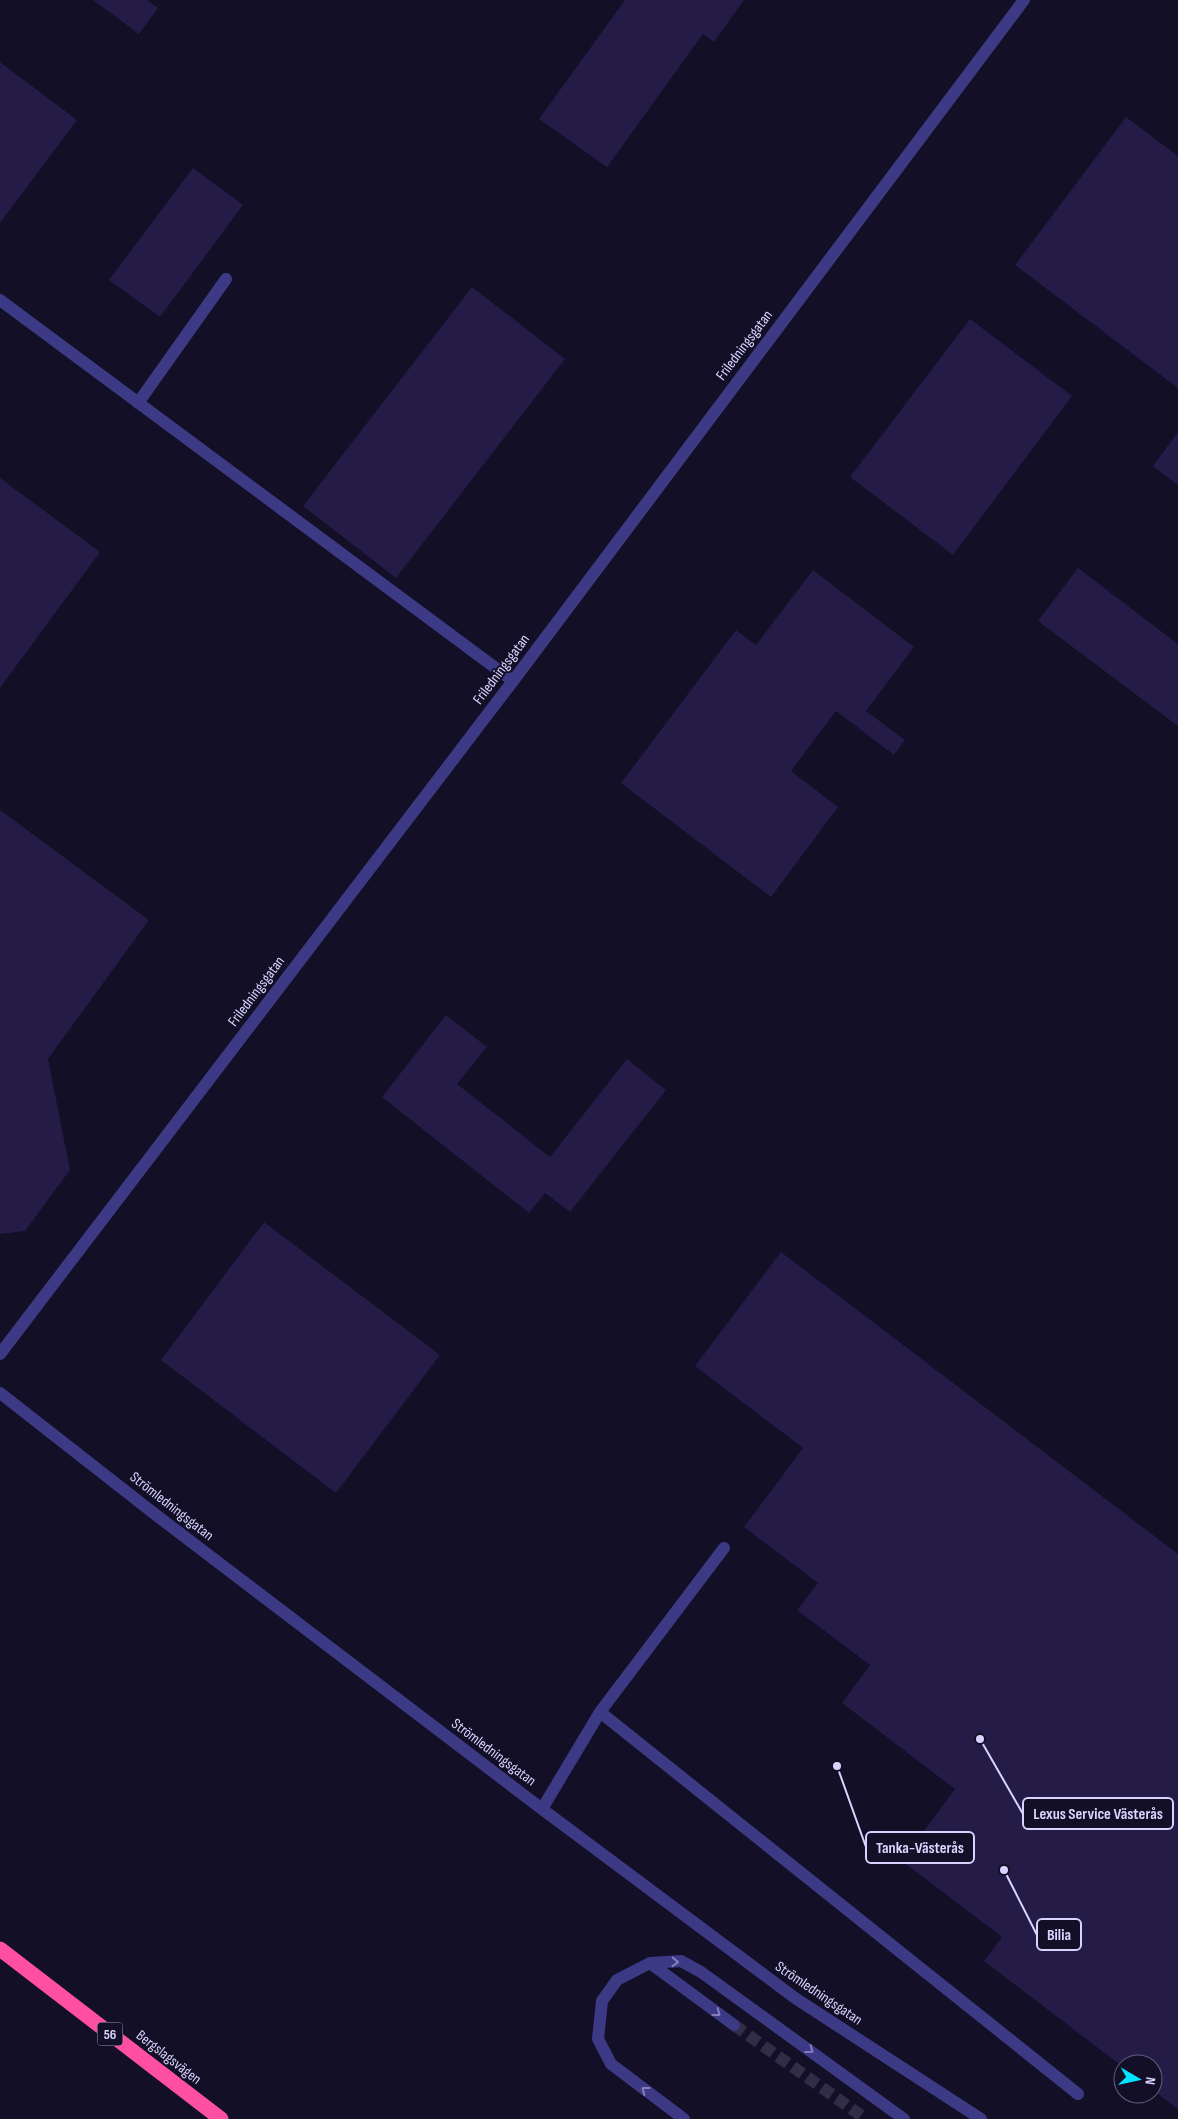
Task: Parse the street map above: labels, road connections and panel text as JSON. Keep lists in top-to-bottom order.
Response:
{
  "streets": {
    "highway": ["56", "Bergslagsvägen"],
    "street": ["Friledningsgatan", "Strömledningsgatan"]
  },
  "places": ["Lexus Service Västerås", "Tanka-Västerås", "Bilia"],
  "north": "right"
}
